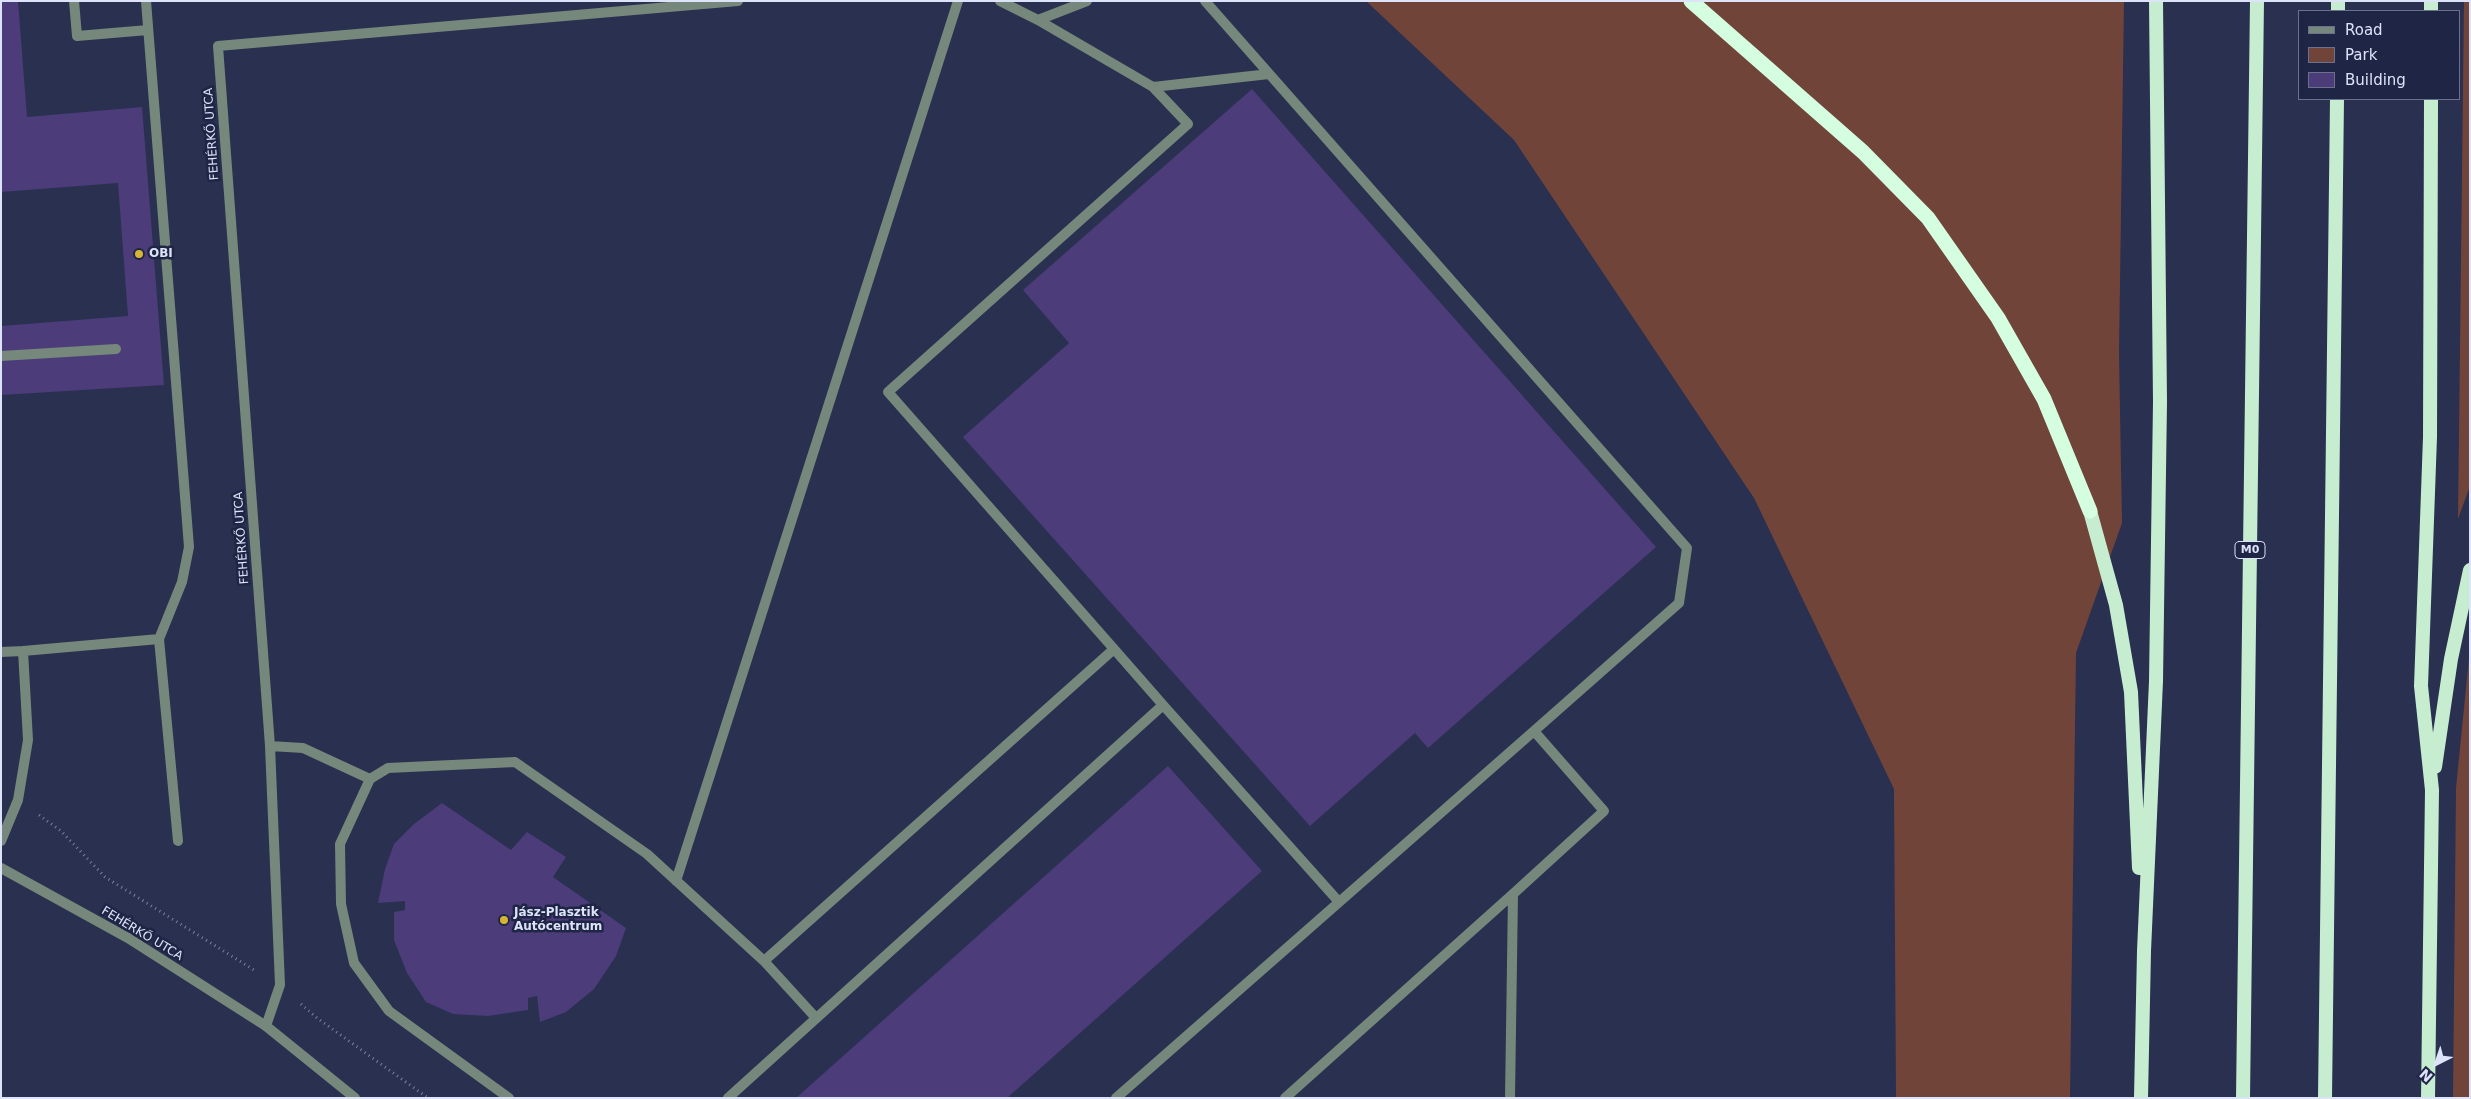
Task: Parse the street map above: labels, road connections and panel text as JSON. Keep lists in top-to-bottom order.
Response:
{
  "streets": {
    "highway": ["M0"],
    "street": ["FEHÉRKŐ UTCA"]
  },
  "places": ["OBI", "Jász-Plasztik Autócentrum"],
  "legend": ["Road", "Park", "Building"],
  "north": "bottom left"
}
